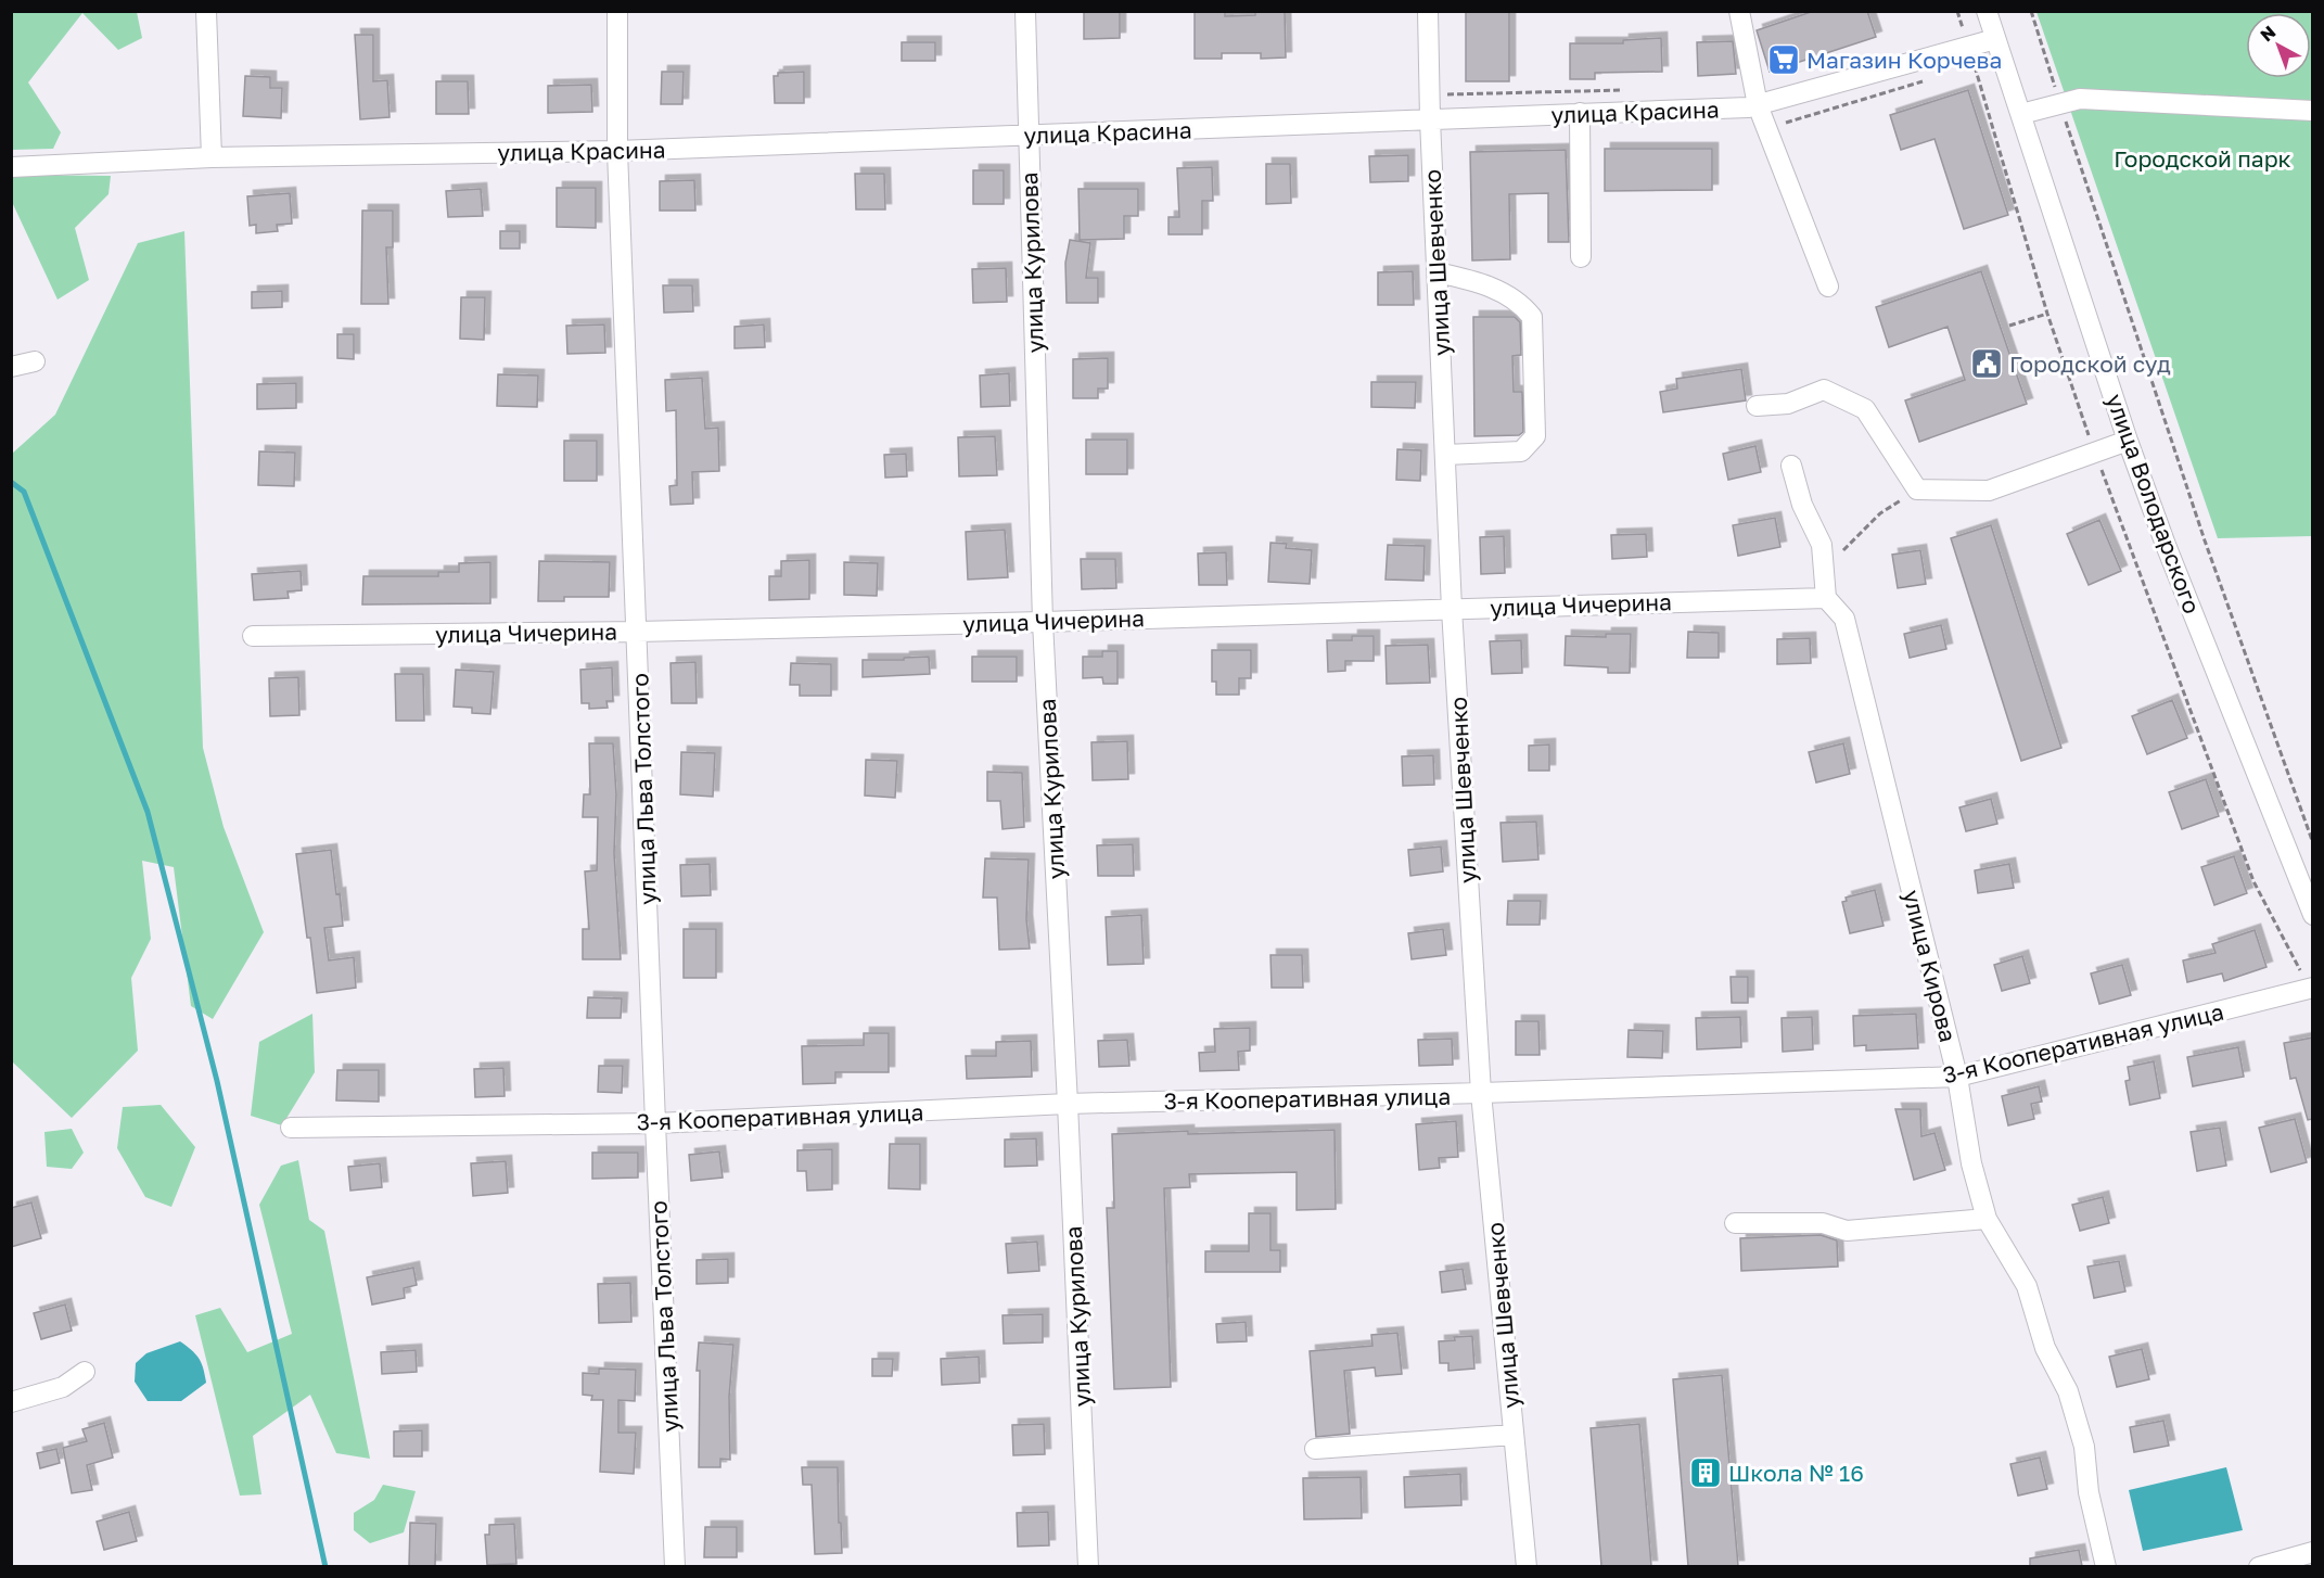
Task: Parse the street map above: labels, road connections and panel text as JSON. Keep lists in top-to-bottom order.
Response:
{
  "streets": {
    "street": [
      "улица Красина",
      "улица Курилова",
      "улица Шевченко",
      "улица Володарского",
      "улица Чичерина",
      "улица Льва Толстого",
      "улица Кирова",
      "3-я Кооперативная улица"
    ]
  },
  "crossings": [
    ["улица Красина", "улица Курилова"],
    ["улица Красина", "улица Шевченко"],
    ["улица Красина", "улица Володарского"],
    ["улица Красина", "улица Льва Толстого"],
    ["улица Курилова", "улица Чичерина"],
    ["улица Курилова", "3-я Кооперативная улица"],
    ["улица Шевченко", "улица Чичерина"],
    ["улица Шевченко", "3-я Кооперативная улица"],
    ["улица Чичерина", "улица Льва Толстого"],
    ["улица Чичерина", "улица Кирова"],
    ["улица Льва Толстого", "3-я Кооперативная улица"],
    ["улица Кирова", "3-я Кооперативная улица"]
  ],
  "parks": ["Городской парк"],
  "places": {
    "supermarket": ["Магазин Корчева"],
    "public building": ["Городской суд"],
    "building": ["Школа № 16"]
  },
  "north": "top left"
}
